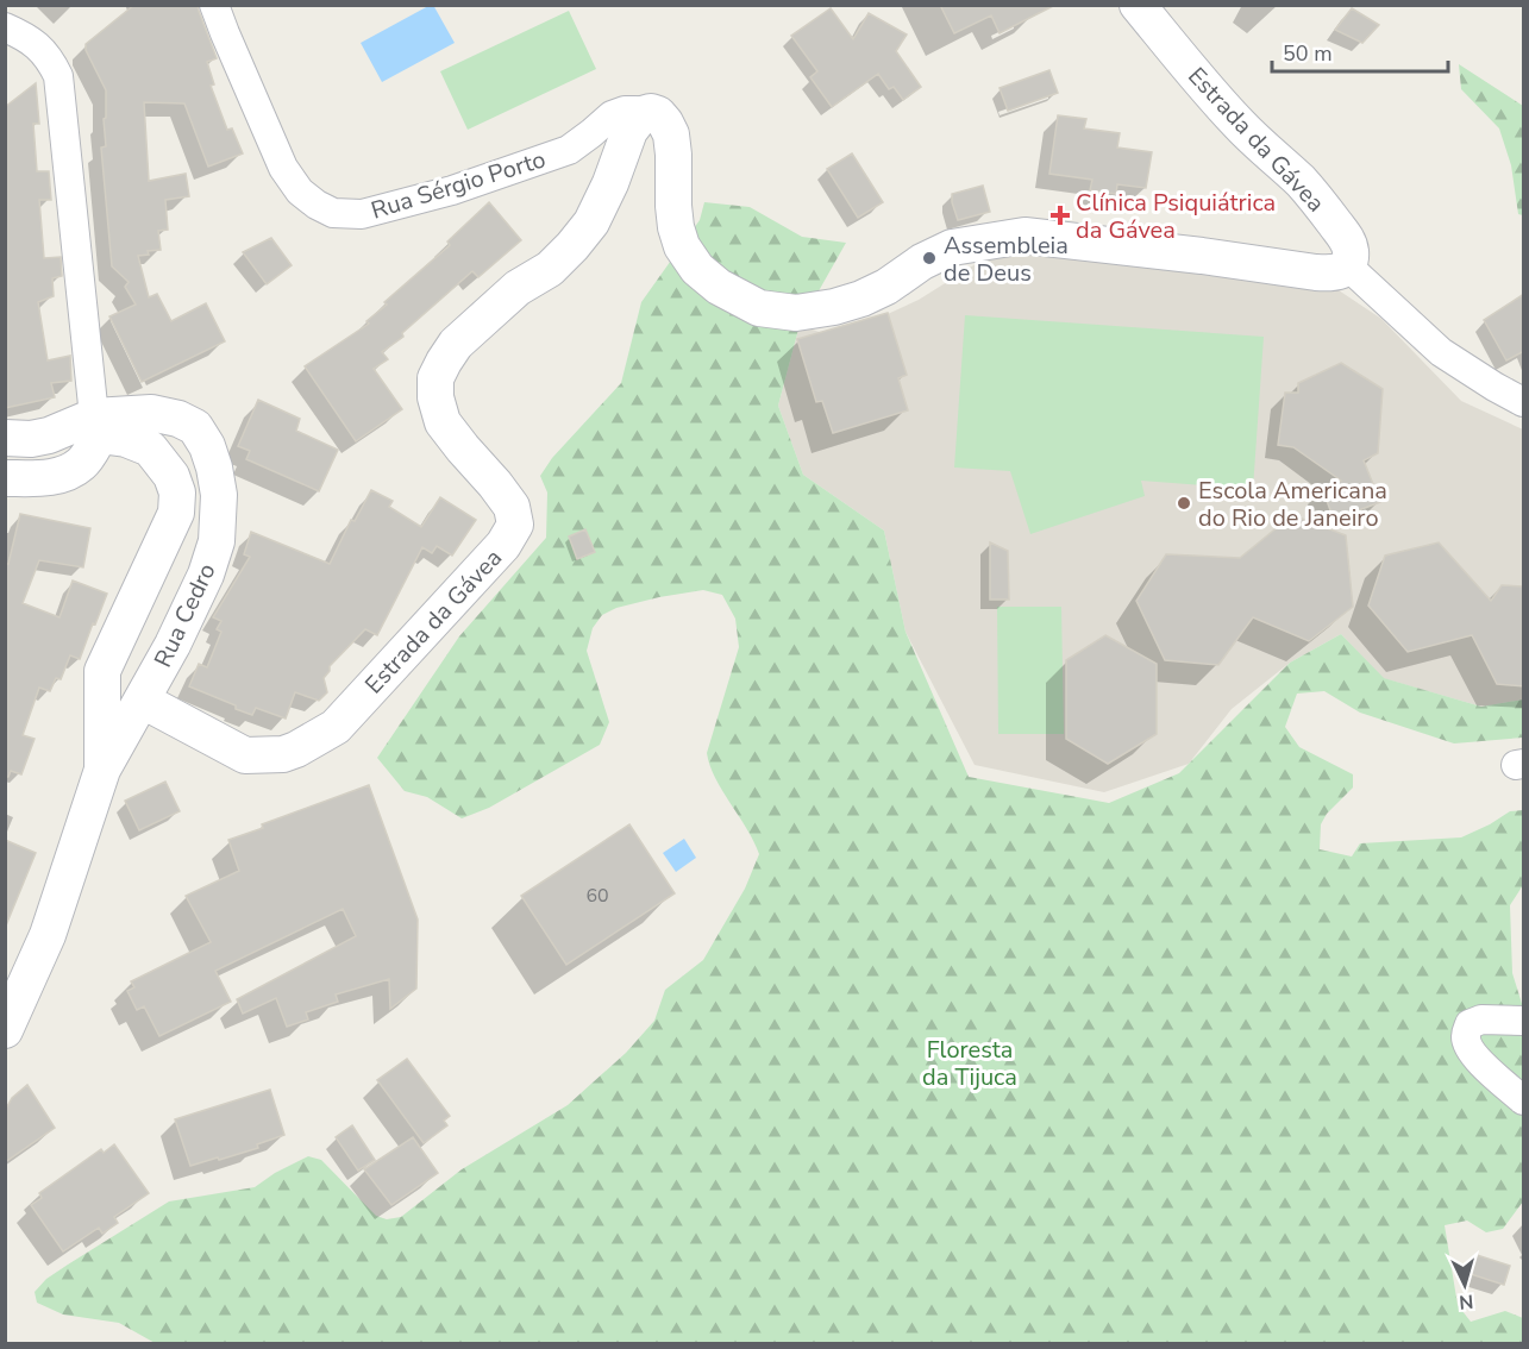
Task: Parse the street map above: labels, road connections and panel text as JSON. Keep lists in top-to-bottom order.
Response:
{
  "streets": {
    "street": ["Estrada da Gávea", "Rua Sérgio Porto", "Rua Cedro"]
  },
  "crossings": [
    ["Estrada da Gávea", "Rua Sérgio Porto"],
    ["Estrada da Gávea", "Rua Cedro"]
  ],
  "parks": ["Floresta da Tijuca"],
  "places": {
    "health": ["Clínica Psiquiátrica da Gávea"],
    "other": ["Assembleia de Deus", "Escola Americana do Rio de Janeiro"]
  },
  "house_numbers": ["60"],
  "scale_bar": "50 m",
  "north": "bottom"
}
